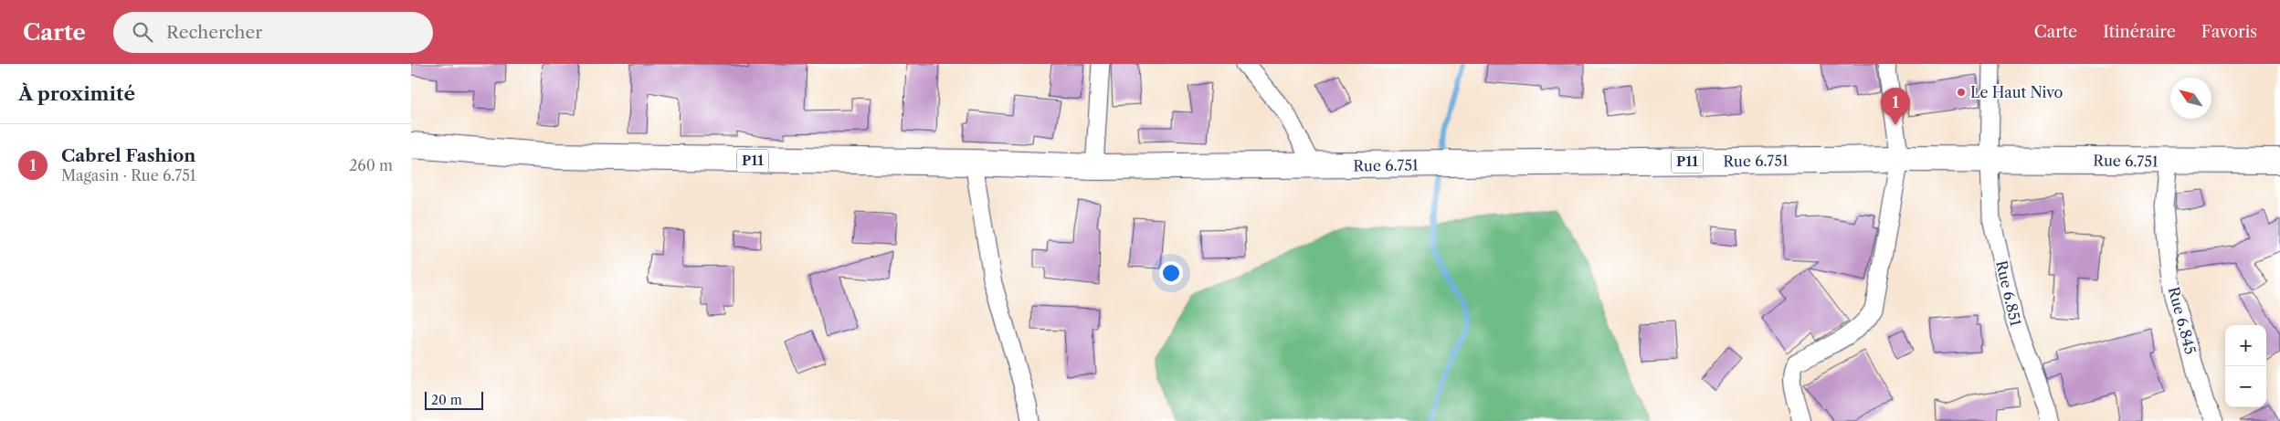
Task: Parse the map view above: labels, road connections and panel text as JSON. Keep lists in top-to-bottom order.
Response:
{
  "streets": {
    "main road": ["P11", "Rue 6.751"],
    "street": ["Rue 6.851", "Rue 6.845"]
  },
  "crossings": [
    ["P11", "Rue 6.751"],
    ["Rue 6.751", "Rue 6.851"],
    ["Rue 6.751", "Rue 6.845"]
  ],
  "places": ["Le Haut Nivo"],
  "scale_bar": "20 m",
  "north": "top left",
  "page": {
    "header": "Carte",
    "search": "Rechercher",
    "nav": ["Carte", "Itinéraire", "Favoris"],
    "heading": "À proximité",
    "pins": "1",
    "list": [
      {
        "mark": "1",
        "name": "Cabrel Fashion",
        "note": "Magasin · Rue 6.751",
        "value": "260 m"
      }
    ],
    "map_buttons": ["+", "−"],
    "scale": "20 m"
  }
}
